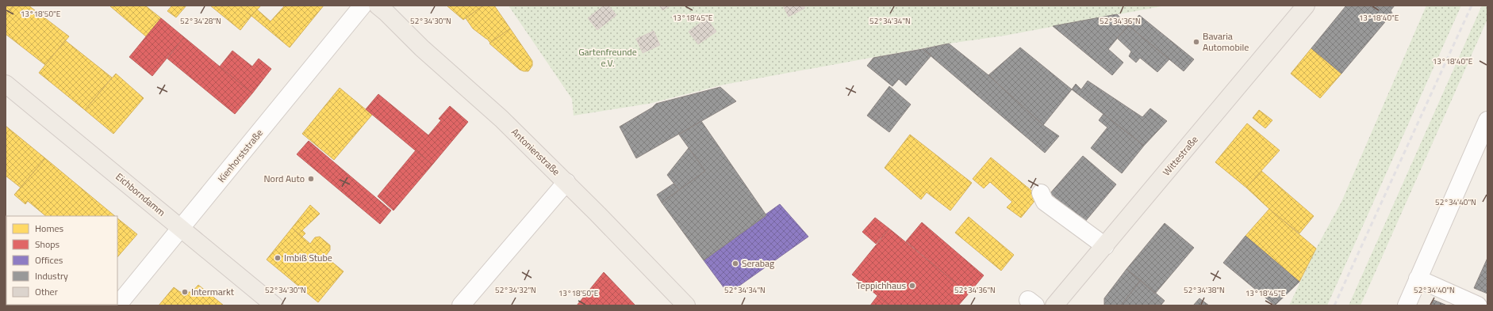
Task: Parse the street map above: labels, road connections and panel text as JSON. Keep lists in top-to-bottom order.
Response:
{
  "streets": {
    "main road": ["Antonienstraße", "Wittestraße", "Eichborndamm"],
    "street": ["Kienhorststraße"]
  },
  "crossings": [
    ["Kienhorststraße", "Eichborndamm"]
  ],
  "parks": ["Gartenfreunde e.V."],
  "places": [
    "Bavaria Automobile",
    "Nord Auto",
    "Imbiß Stube",
    "Serabag",
    "Teppichhaus",
    "Intermarkt"
  ],
  "legend": [
    "Homes",
    "Shops",
    "Offices",
    "Industry",
    "Other"
  ],
  "coordinates": [
    "13°18'50\"E",
    "13°18'45\"E",
    "13°18'40\"E",
    "52°34'28\"N",
    "52°34'30\"N",
    "52°34'34\"N",
    "52°34'36\"N",
    "52°34'40\"N",
    "52°34'32\"N",
    "52°34'38\"N"
  ]
}
